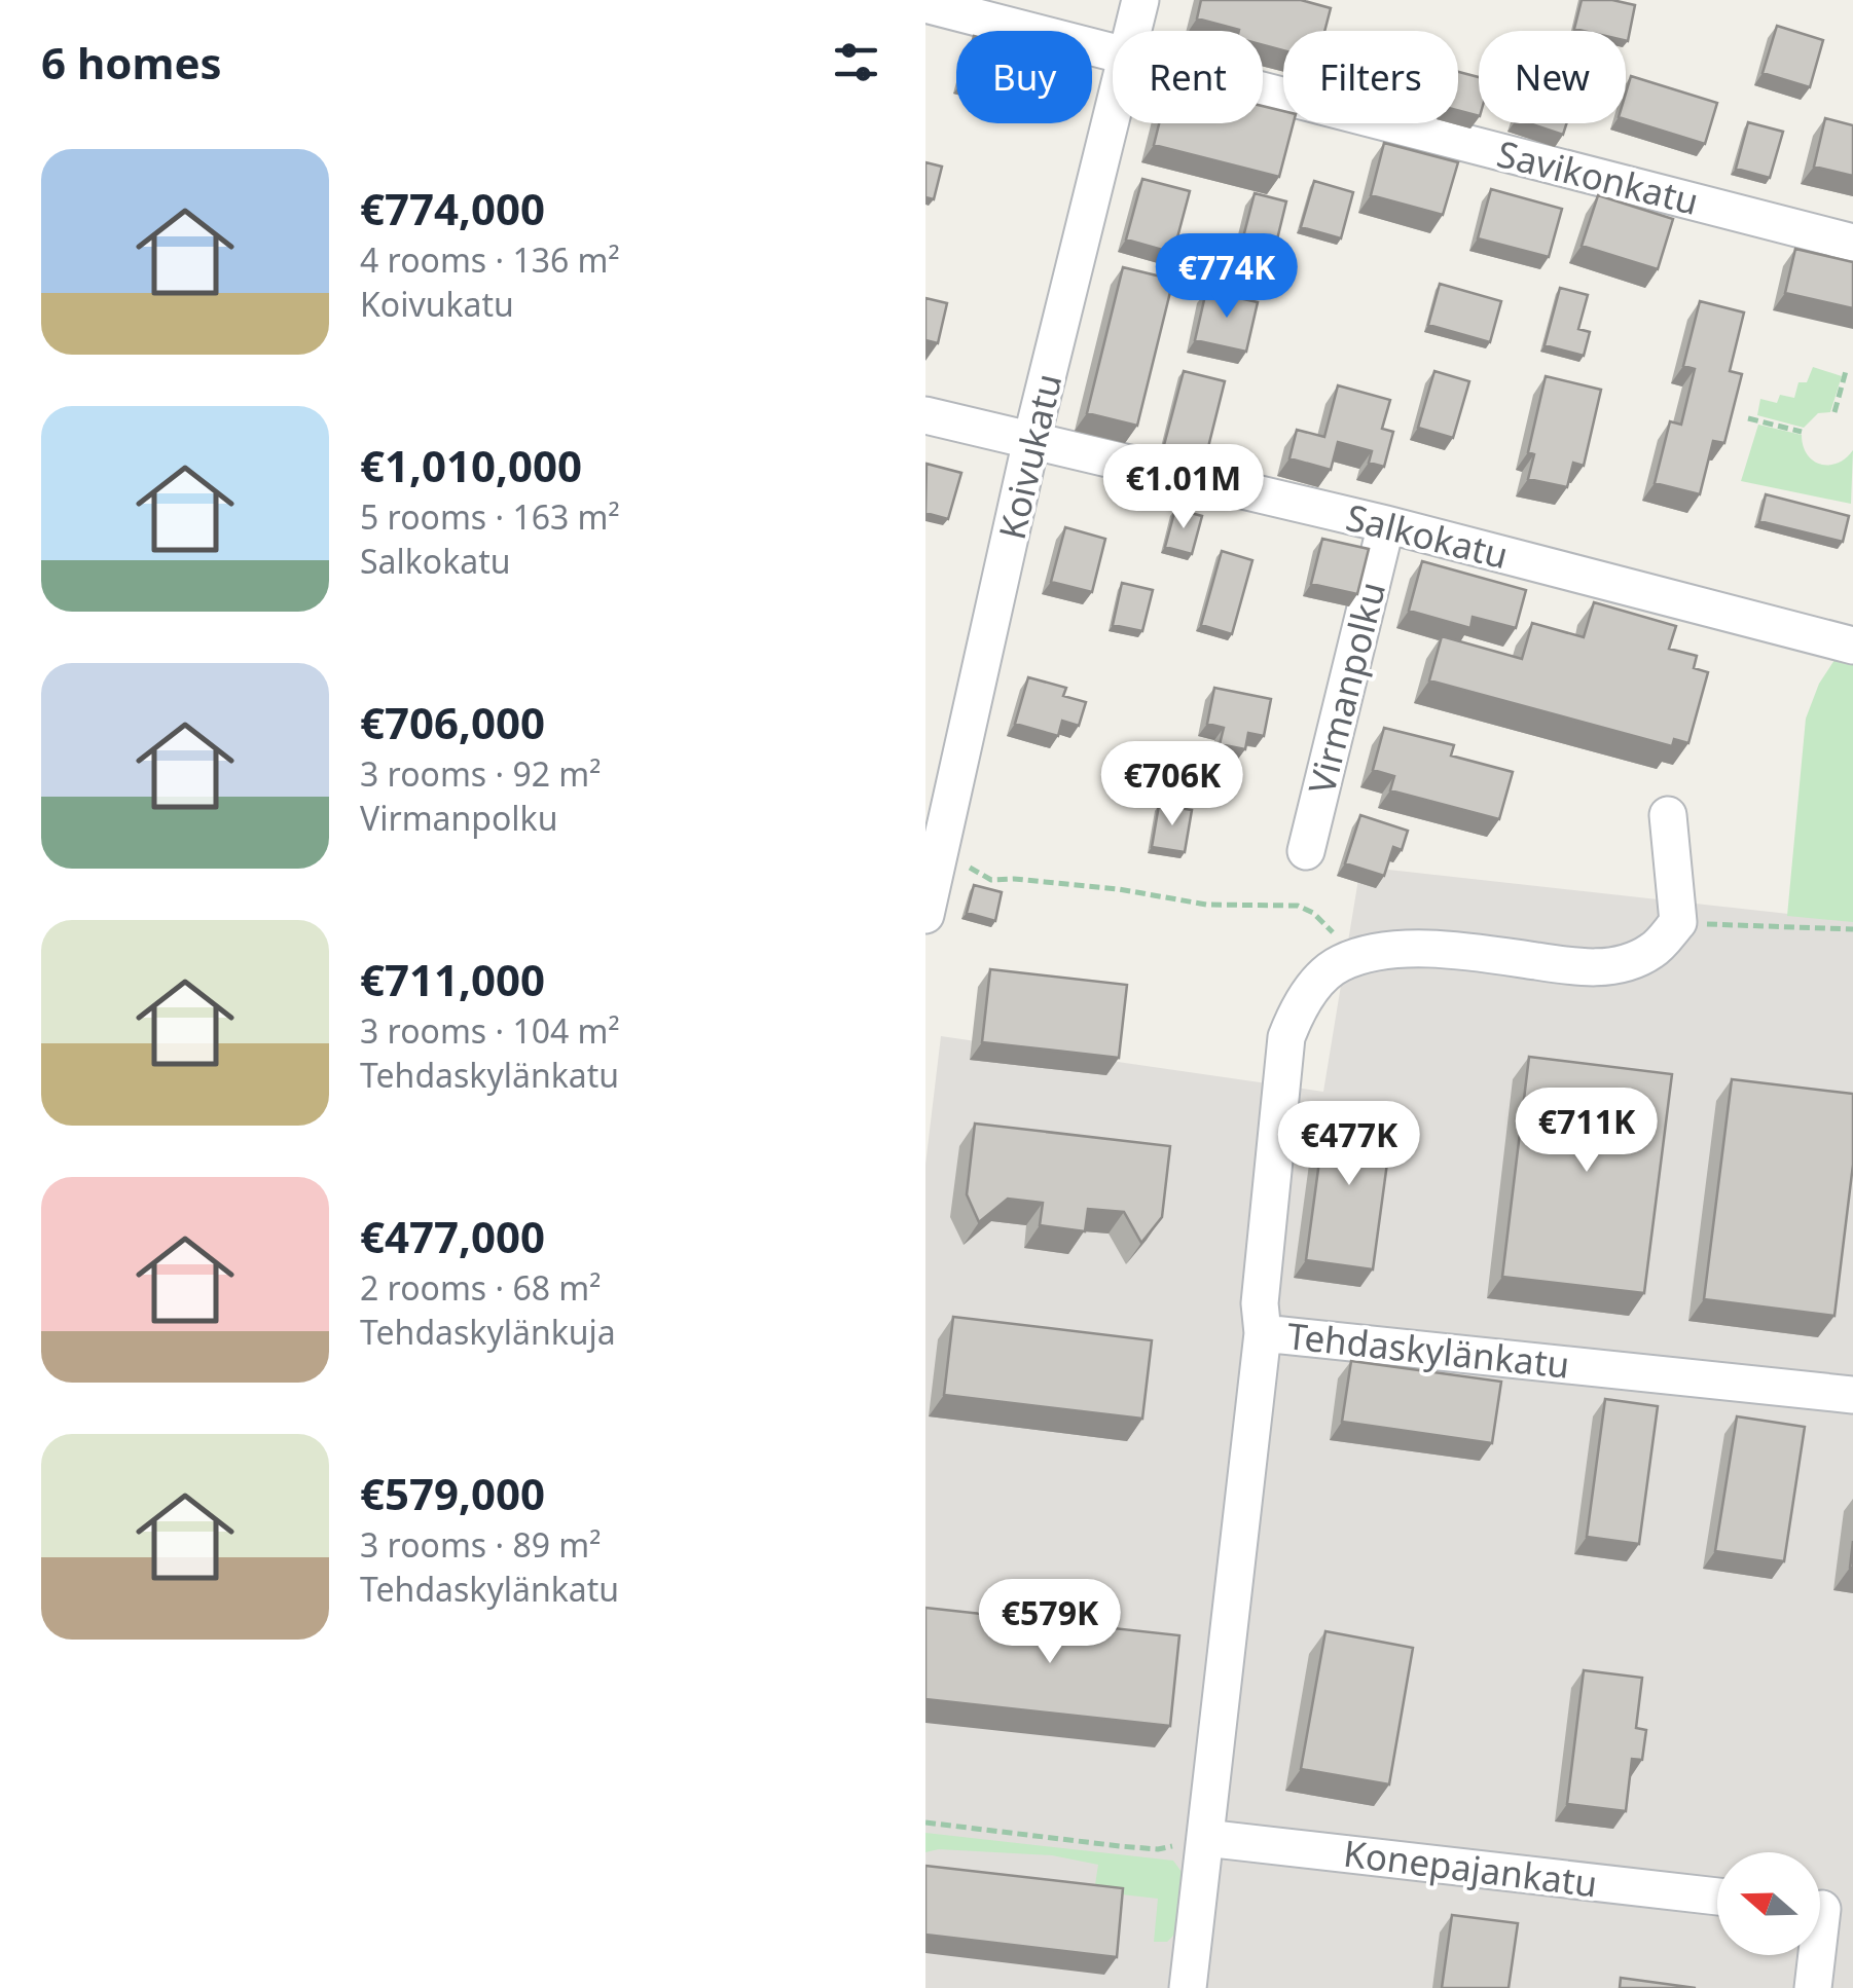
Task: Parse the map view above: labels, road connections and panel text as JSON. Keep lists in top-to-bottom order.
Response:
{
  "streets": {
    "street": [
      "Savikonkatu",
      "Koivukatu",
      "Salkokatu",
      "Virmanpolku",
      "Tehdaskylänkatu",
      "Konepajankatu"
    ]
  },
  "crossings": [
    ["Koivukatu", "Salkokatu"],
    ["Salkokatu", "Virmanpolku"],
    ["Tehdaskylänkatu", "Konepajankatu"]
  ],
  "north": "left",
  "page": {
    "heading": "6 homes",
    "chip": [
      "Buy",
      "Rent",
      "Filters",
      "New"
    ],
    "list": [
      {
        "name": "€774,000",
        "note": "4 rooms · 136 m² · Koivukatu"
      },
      {
        "name": "€1,010,000",
        "note": "5 rooms · 163 m² · Salkokatu"
      },
      {
        "name": "€706,000",
        "note": "3 rooms · 92 m² · Virmanpolku"
      },
      {
        "name": "€711,000",
        "note": "3 rooms · 104 m² · Tehdaskylänkatu"
      },
      {
        "name": "€477,000",
        "note": "2 rooms · 68 m² · Tehdaskylänkuja"
      },
      {
        "name": "€579,000",
        "note": "3 rooms · 89 m² · Tehdaskylänkatu"
      }
    ],
    "price": [
      "€774K",
      "€1.01M",
      "€706K",
      "€711K",
      "€477K",
      "€579K"
    ]
  }
}
